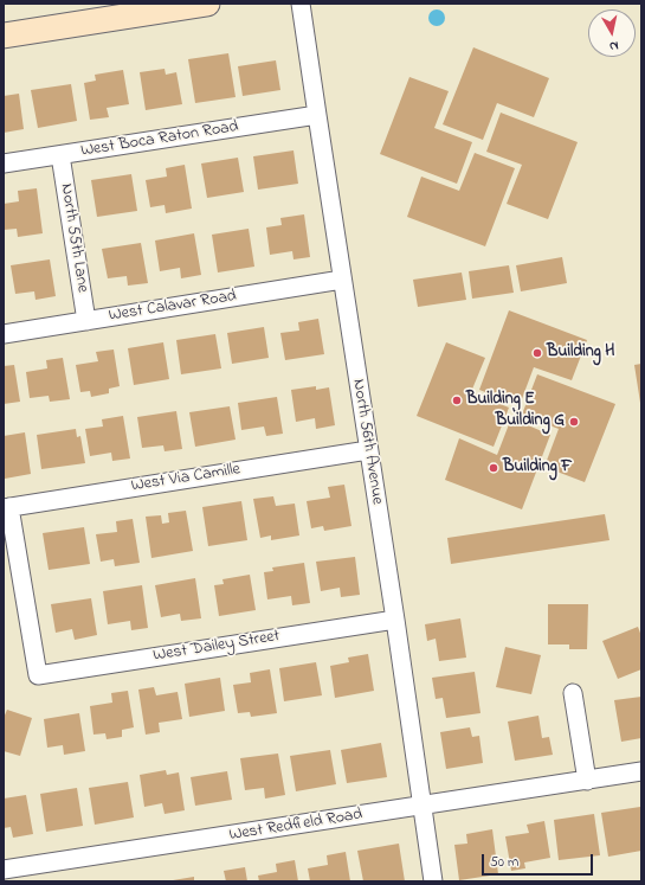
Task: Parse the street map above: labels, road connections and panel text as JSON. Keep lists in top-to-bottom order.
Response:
{
  "streets": {
    "street": [
      "West Boca Raton Road",
      "North 55th Lane",
      "West Calavar Road",
      "North 56th Avenue",
      "West Via Camille",
      "West Dailey Street",
      "West Redfield Road"
    ]
  },
  "crossings": [
    ["West Boca Raton Road", "North 55th Lane"],
    ["West Boca Raton Road", "North 56th Avenue"],
    ["North 55th Lane", "West Calavar Road"],
    ["West Calavar Road", "North 56th Avenue"],
    ["North 56th Avenue", "West Via Camille"],
    ["North 56th Avenue", "West Dailey Street"],
    ["North 56th Avenue", "West Redfield Road"],
    ["West Via Camille", "West Dailey Street"]
  ],
  "places": [
    "Building H",
    "Building E",
    "Building G",
    "Building F"
  ],
  "scale_bar": "50 m",
  "north": "bottom"
}
